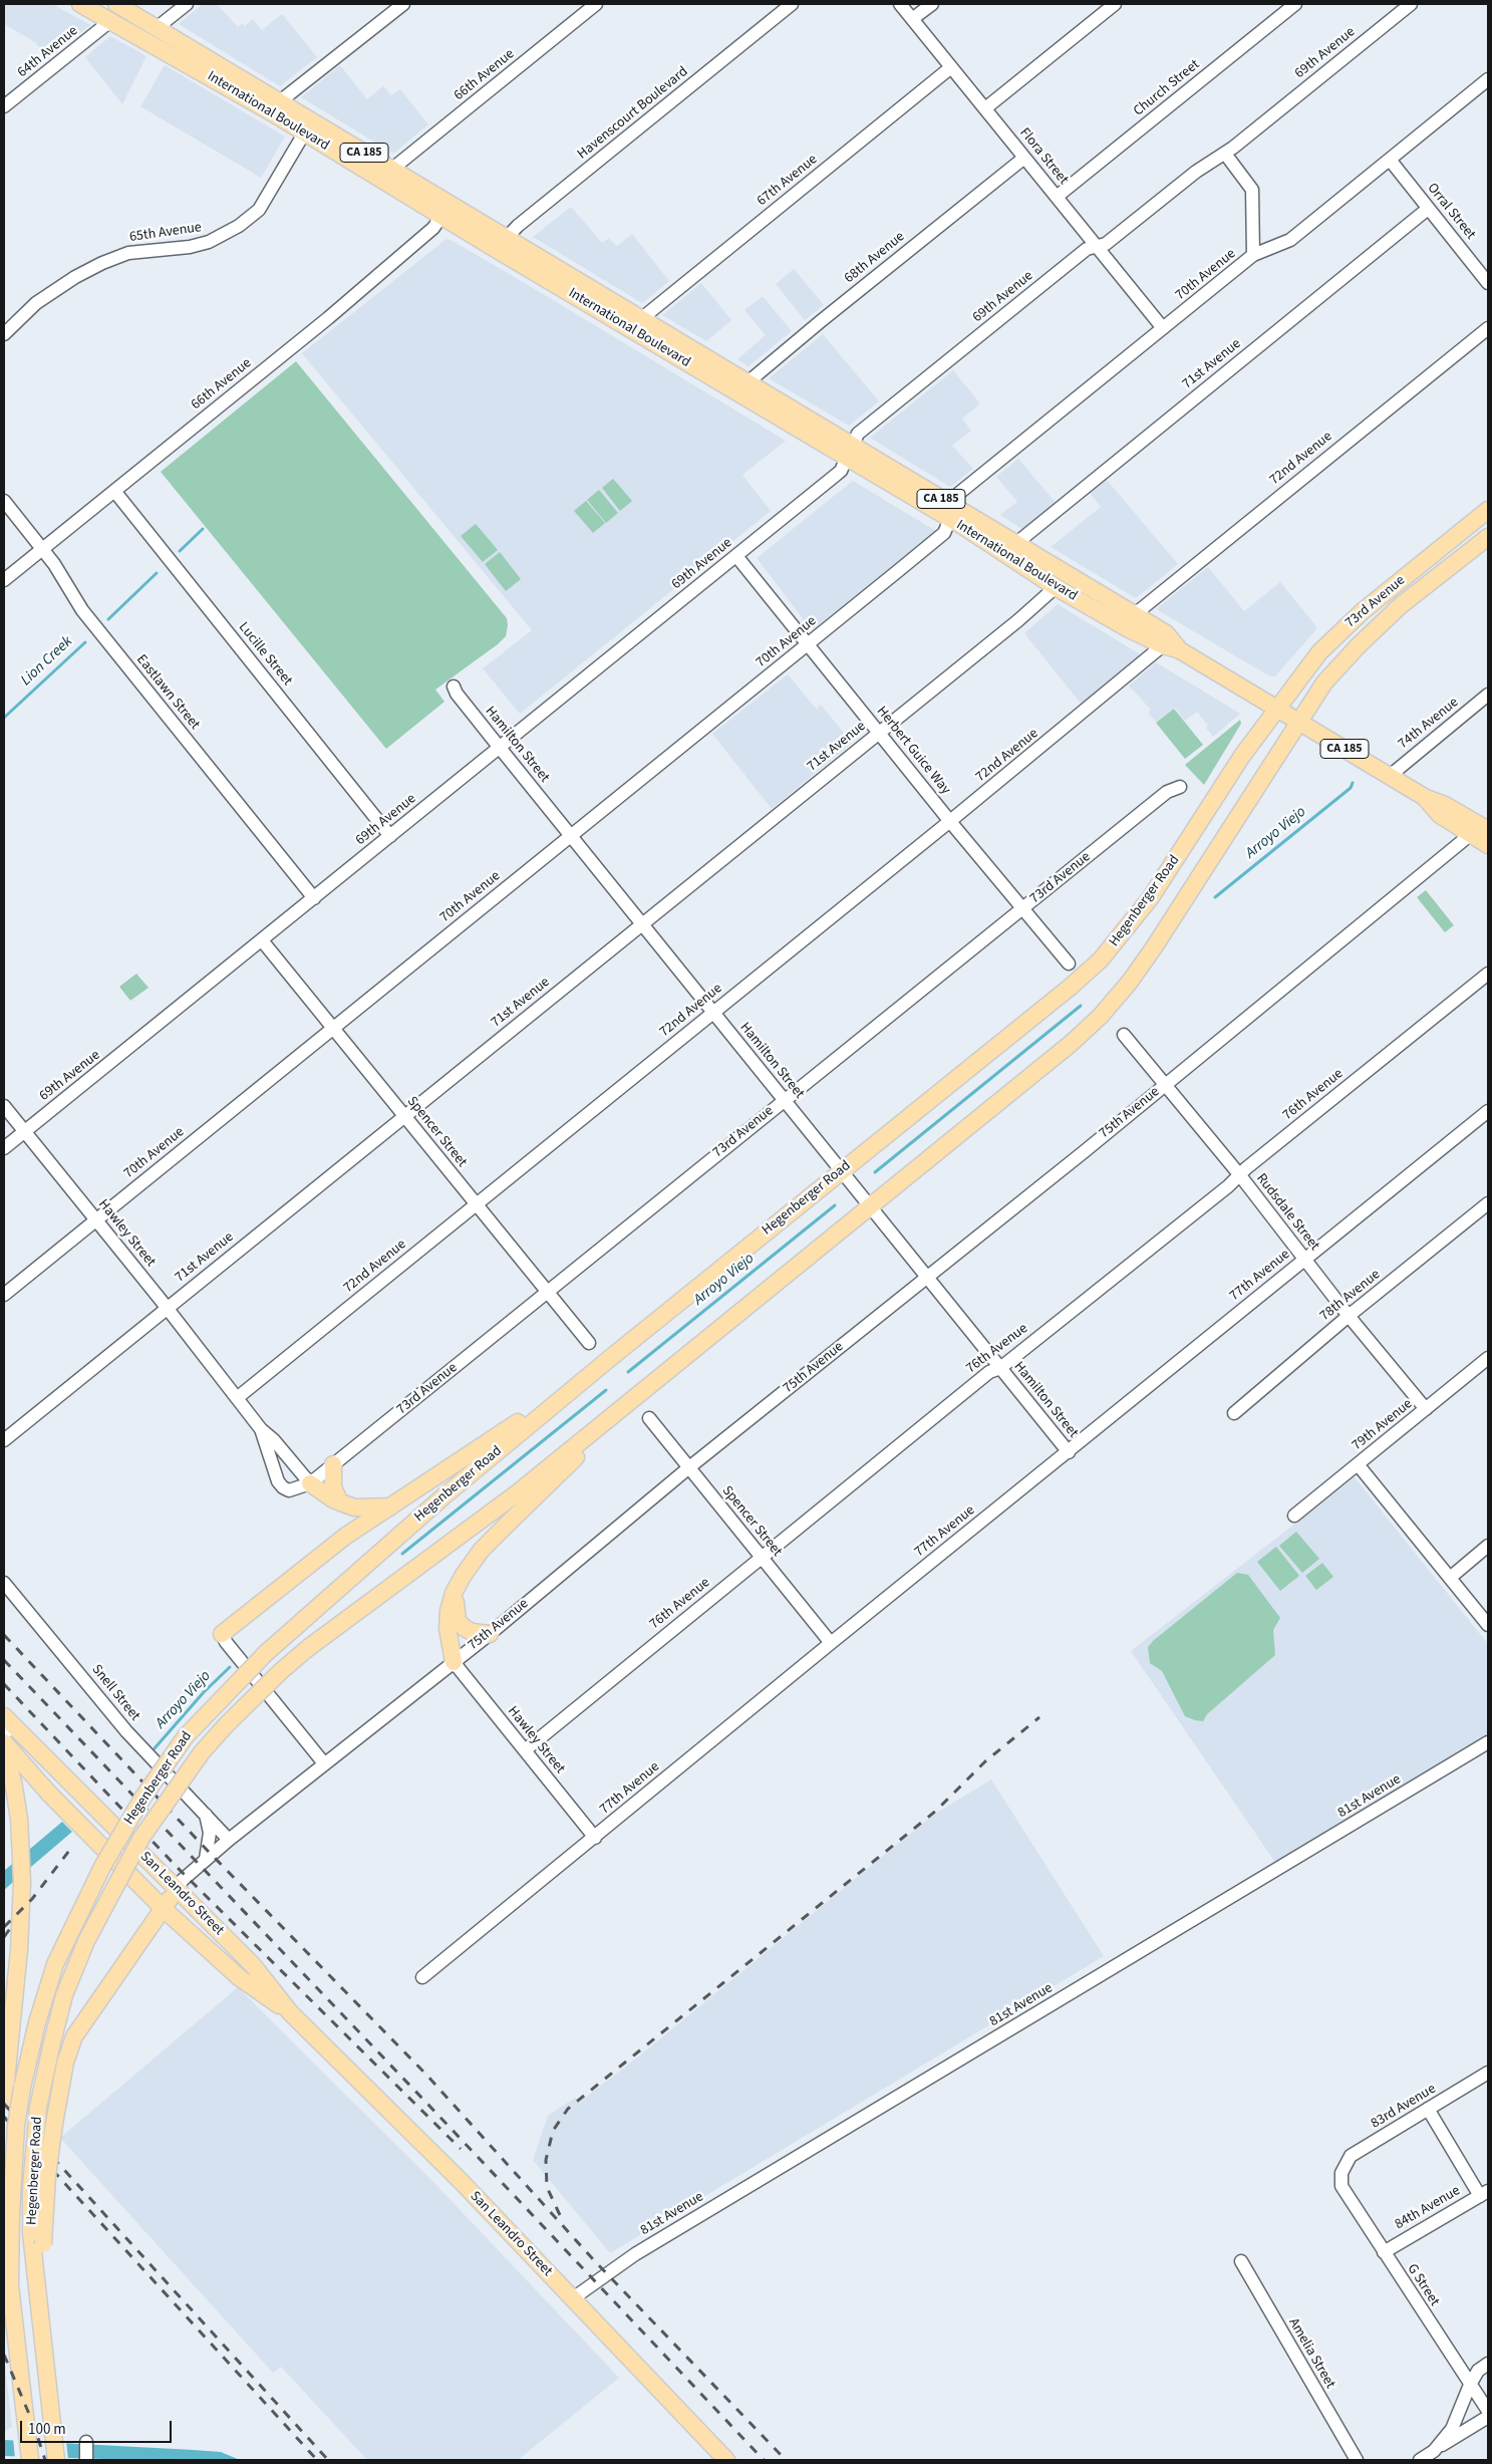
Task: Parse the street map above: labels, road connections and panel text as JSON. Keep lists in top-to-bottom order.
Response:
{
  "streets": {
    "main road": [
      "International Boulevard",
      "CA 185",
      "73rd Avenue",
      "Hegenberger Road",
      "75th Avenue",
      "San Leandro Street"
    ],
    "street": [
      "64th Avenue",
      "69th Avenue",
      "66th Avenue",
      "Church Street",
      "Havenscourt Boulevard",
      "Flora Street",
      "67th Avenue",
      "Orral Street",
      "65th Avenue",
      "68th Avenue",
      "70th Avenue",
      "71st Avenue",
      "72nd Avenue",
      "Lucille Street",
      "Eastlawn Street",
      "74th Avenue",
      "Hamilton Street",
      "Herbert Guice Way",
      "76th Avenue",
      "Spencer Street",
      "Rudsdale Street",
      "Hawley Street",
      "77th Avenue",
      "78th Avenue",
      "79th Avenue",
      "Snell Street",
      "81st Avenue",
      "83rd Avenue",
      "84th Avenue",
      "G Street",
      "Amelia Street"
    ]
  },
  "crossings": [
    ["64th Avenue", "International Boulevard"],
    ["69th Avenue", "International Boulevard"],
    ["69th Avenue", "Flora Street"],
    ["69th Avenue", "Lucille Street"],
    ["69th Avenue", "Eastlawn Street"],
    ["69th Avenue", "Hamilton Street"],
    ["69th Avenue", "Herbert Guice Way"],
    ["69th Avenue", "Spencer Street"],
    ["69th Avenue", "Hawley Street"],
    ["66th Avenue", "International Boulevard"],
    ["66th Avenue", "Lucille Street"],
    ["66th Avenue", "Eastlawn Street"],
    ["Church Street", "Flora Street"],
    ["International Boulevard", "Havenscourt Boulevard"],
    ["International Boulevard", "67th Avenue"],
    ["International Boulevard", "65th Avenue"],
    ["International Boulevard", "68th Avenue"],
    ["International Boulevard", "70th Avenue"],
    ["International Boulevard", "71st Avenue"],
    ["International Boulevard", "72nd Avenue"],
    ["International Boulevard", "73rd Avenue"],
    ["International Boulevard", "74th Avenue"],
    ["International Boulevard", "Hegenberger Road"],
    ["International Boulevard", "75th Avenue"],
    ["Flora Street", "67th Avenue"],
    ["Flora Street", "68th Avenue"],
    ["Flora Street", "70th Avenue"],
    ["Orral Street", "70th Avenue"],
    ["Orral Street", "71st Avenue"],
    ["70th Avenue", "Hamilton Street"],
    ["70th Avenue", "Herbert Guice Way"],
    ["70th Avenue", "Spencer Street"],
    ["70th Avenue", "Hawley Street"],
    ["71st Avenue", "Hamilton Street"],
    ["71st Avenue", "Herbert Guice Way"],
    ["71st Avenue", "Spencer Street"],
    ["71st Avenue", "Hawley Street"],
    ["72nd Avenue", "Hamilton Street"],
    ["72nd Avenue", "Herbert Guice Way"],
    ["72nd Avenue", "Spencer Street"],
    ["72nd Avenue", "Hawley Street"],
    ["73rd Avenue", "Hamilton Street"],
    ["73rd Avenue", "Herbert Guice Way"],
    ["73rd Avenue", "Hegenberger Road"],
    ["73rd Avenue", "Spencer Street"],
    ["73rd Avenue", "Hawley Street"],
    ["Hamilton Street", "Hegenberger Road"],
    ["Hamilton Street", "76th Avenue"],
    ["Hamilton Street", "75th Avenue"],
    ["Hamilton Street", "77th Avenue"],
    ["Hegenberger Road", "75th Avenue"],
    ["76th Avenue", "Spencer Street"],
    ["76th Avenue", "Rudsdale Street"],
    ["76th Avenue", "Hawley Street"],
    ["75th Avenue", "Spencer Street"],
    ["75th Avenue", "Rudsdale Street"],
    ["75th Avenue", "Hawley Street"],
    ["75th Avenue", "Snell Street"],
    ["75th Avenue", "San Leandro Street"],
    ["Spencer Street", "77th Avenue"],
    ["Rudsdale Street", "77th Avenue"],
    ["Rudsdale Street", "78th Avenue"],
    ["Rudsdale Street", "79th Avenue"],
    ["Hawley Street", "77th Avenue"],
    ["81st Avenue", "San Leandro Street"],
    ["83rd Avenue", "G Street"],
    ["84th Avenue", "G Street"]
  ],
  "water": ["Lion Creek", "Arroyo Viejo"],
  "scale_bar": "100 m"
}
